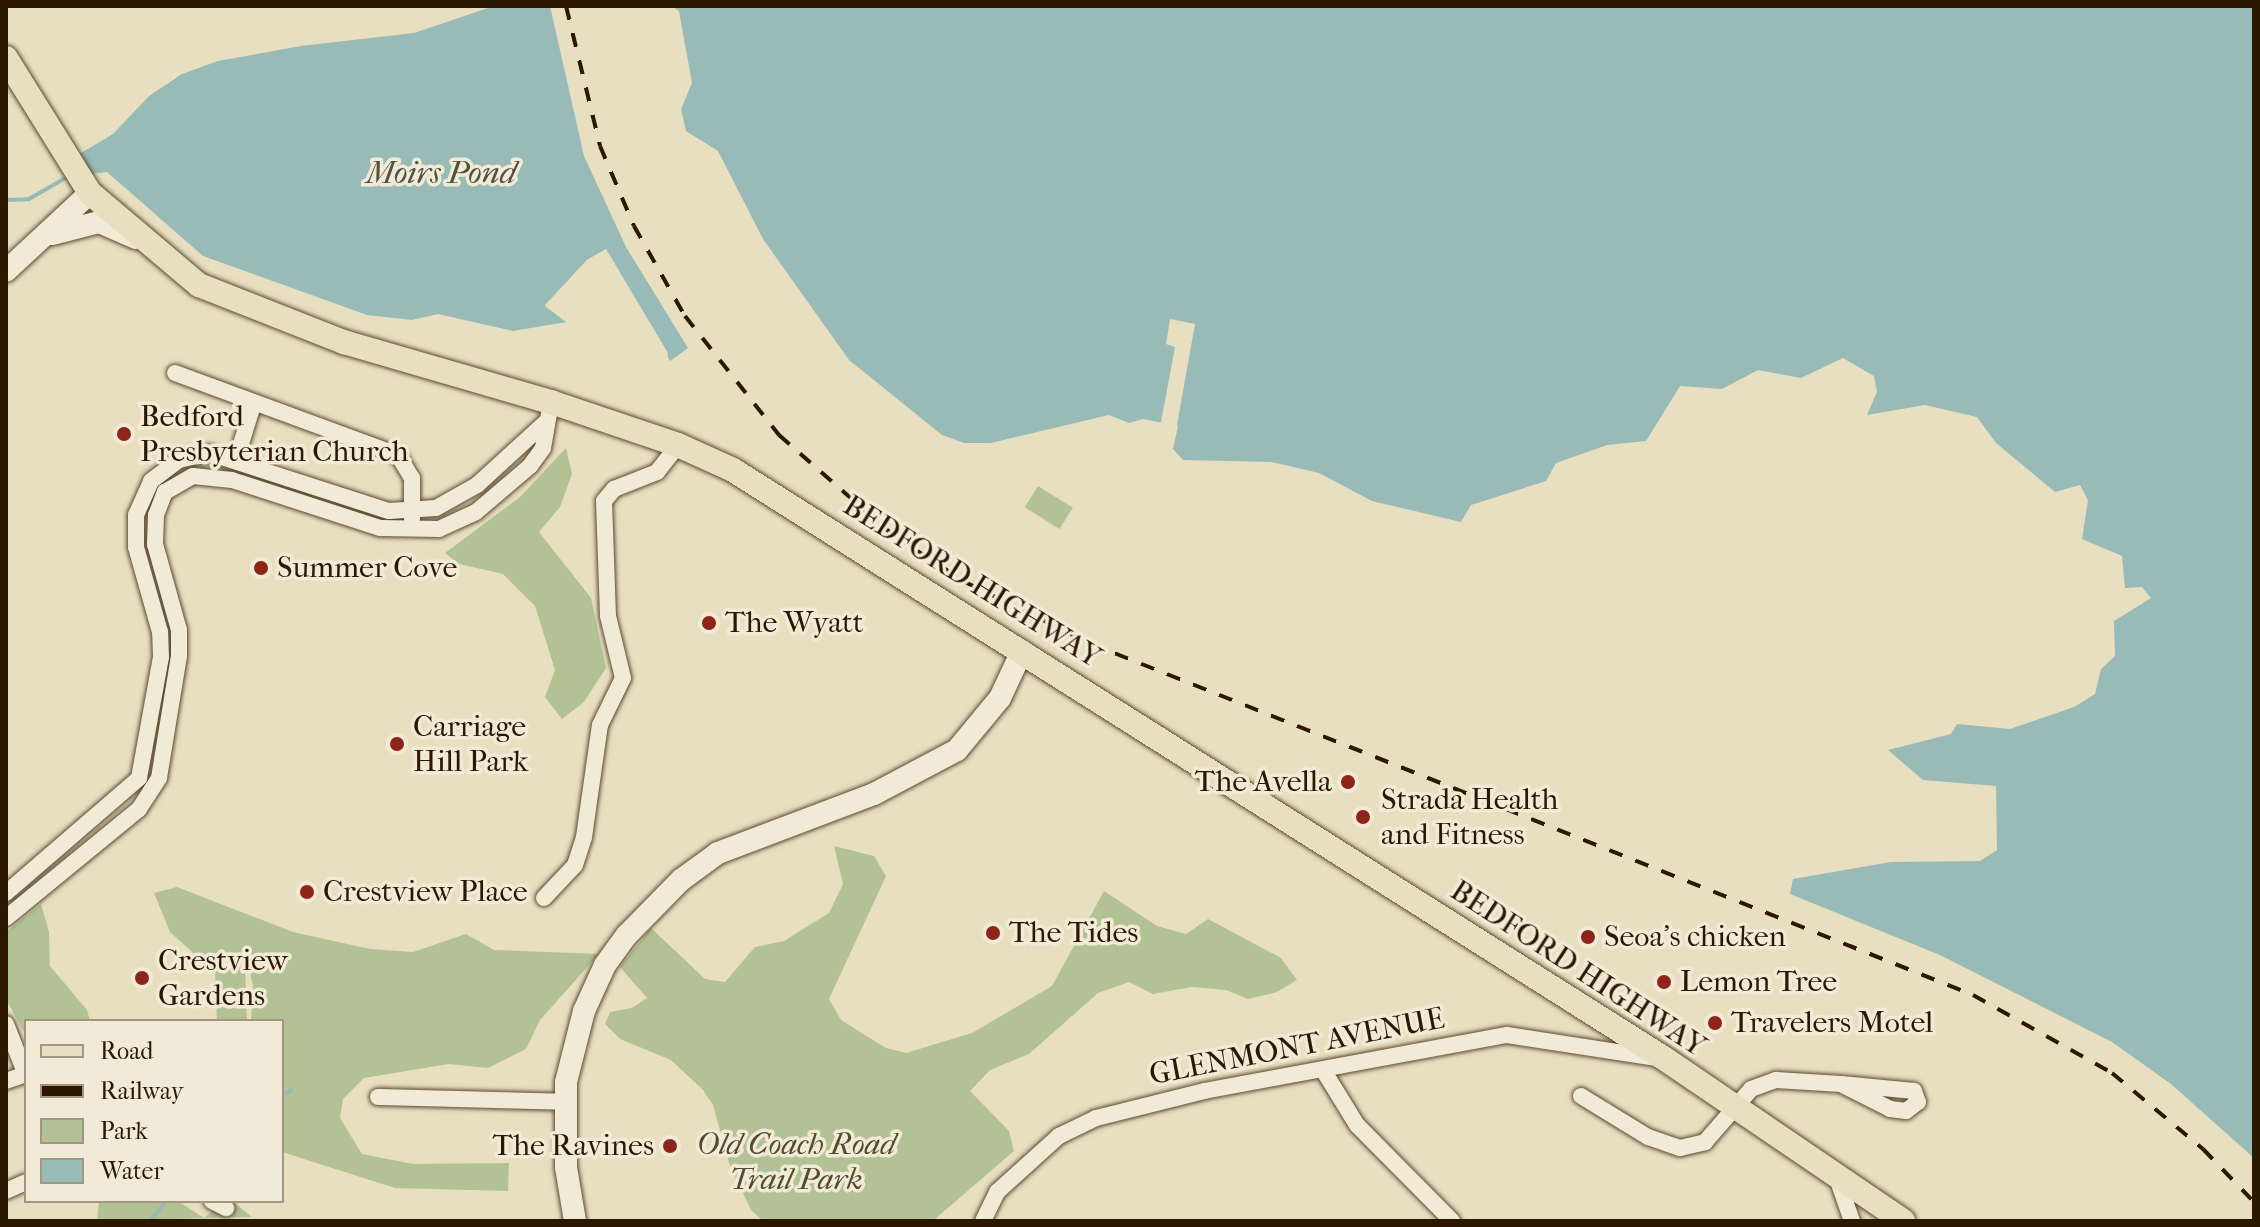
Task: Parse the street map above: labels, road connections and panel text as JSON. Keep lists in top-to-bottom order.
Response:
{
  "streets": {
    "main road": ["BEDFORD HIGHWAY"],
    "street": ["GLENMONT AVENUE"]
  },
  "crossings": [
    ["BEDFORD HIGHWAY", "GLENMONT AVENUE"]
  ],
  "water": ["Moirs Pond"],
  "parks": ["Old Coach Road Trail Park"],
  "places": [
    "Bedford Presbyterian Church",
    "Summer Cove",
    "The Wyatt",
    "Carriage Hill Park",
    "The Avella",
    "Strada Health and Fitness",
    "Crestview Place",
    "The Tides",
    "Seoa’s chicken",
    "Crestview Gardens",
    "Lemon Tree",
    "Travelers Motel",
    "The Ravines"
  ],
  "legend": [
    "Road",
    "Railway",
    "Park",
    "Water"
  ]
}
